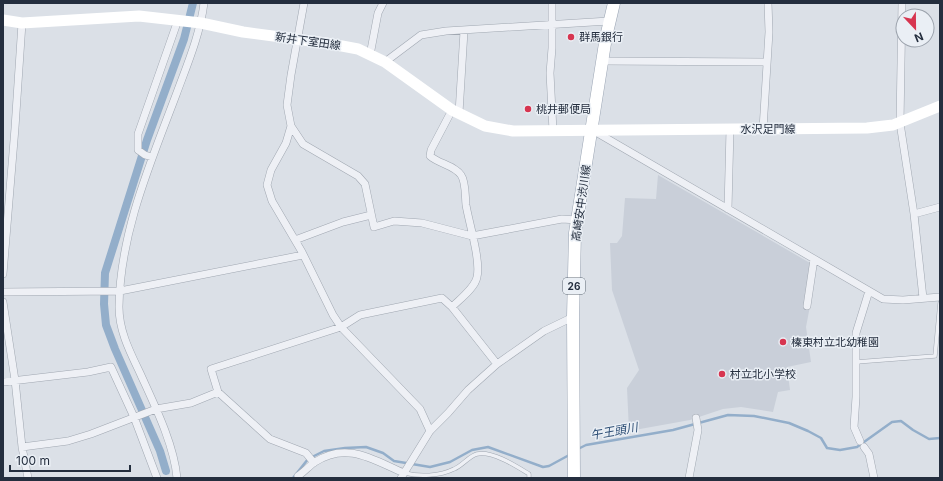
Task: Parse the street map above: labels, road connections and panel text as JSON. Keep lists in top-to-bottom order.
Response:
{
  "streets": {
    "main road": [
      "新井下室田線",
      "水沢足門線",
      "高崎安中渋川線",
      "26"
    ]
  },
  "crossings": [
    ["新井下室田線", "水沢足門線"],
    ["新井下室田線", "高崎安中渋川線"],
    ["水沢足門線", "高崎安中渋川線"]
  ],
  "water": ["午王頭川"],
  "places": [
    "群馬銀行",
    "桃井郵便局",
    "榛東村立北幼稚園",
    "村立北小学校"
  ],
  "scale_bar": "100 m",
  "north": "bottom"
}
